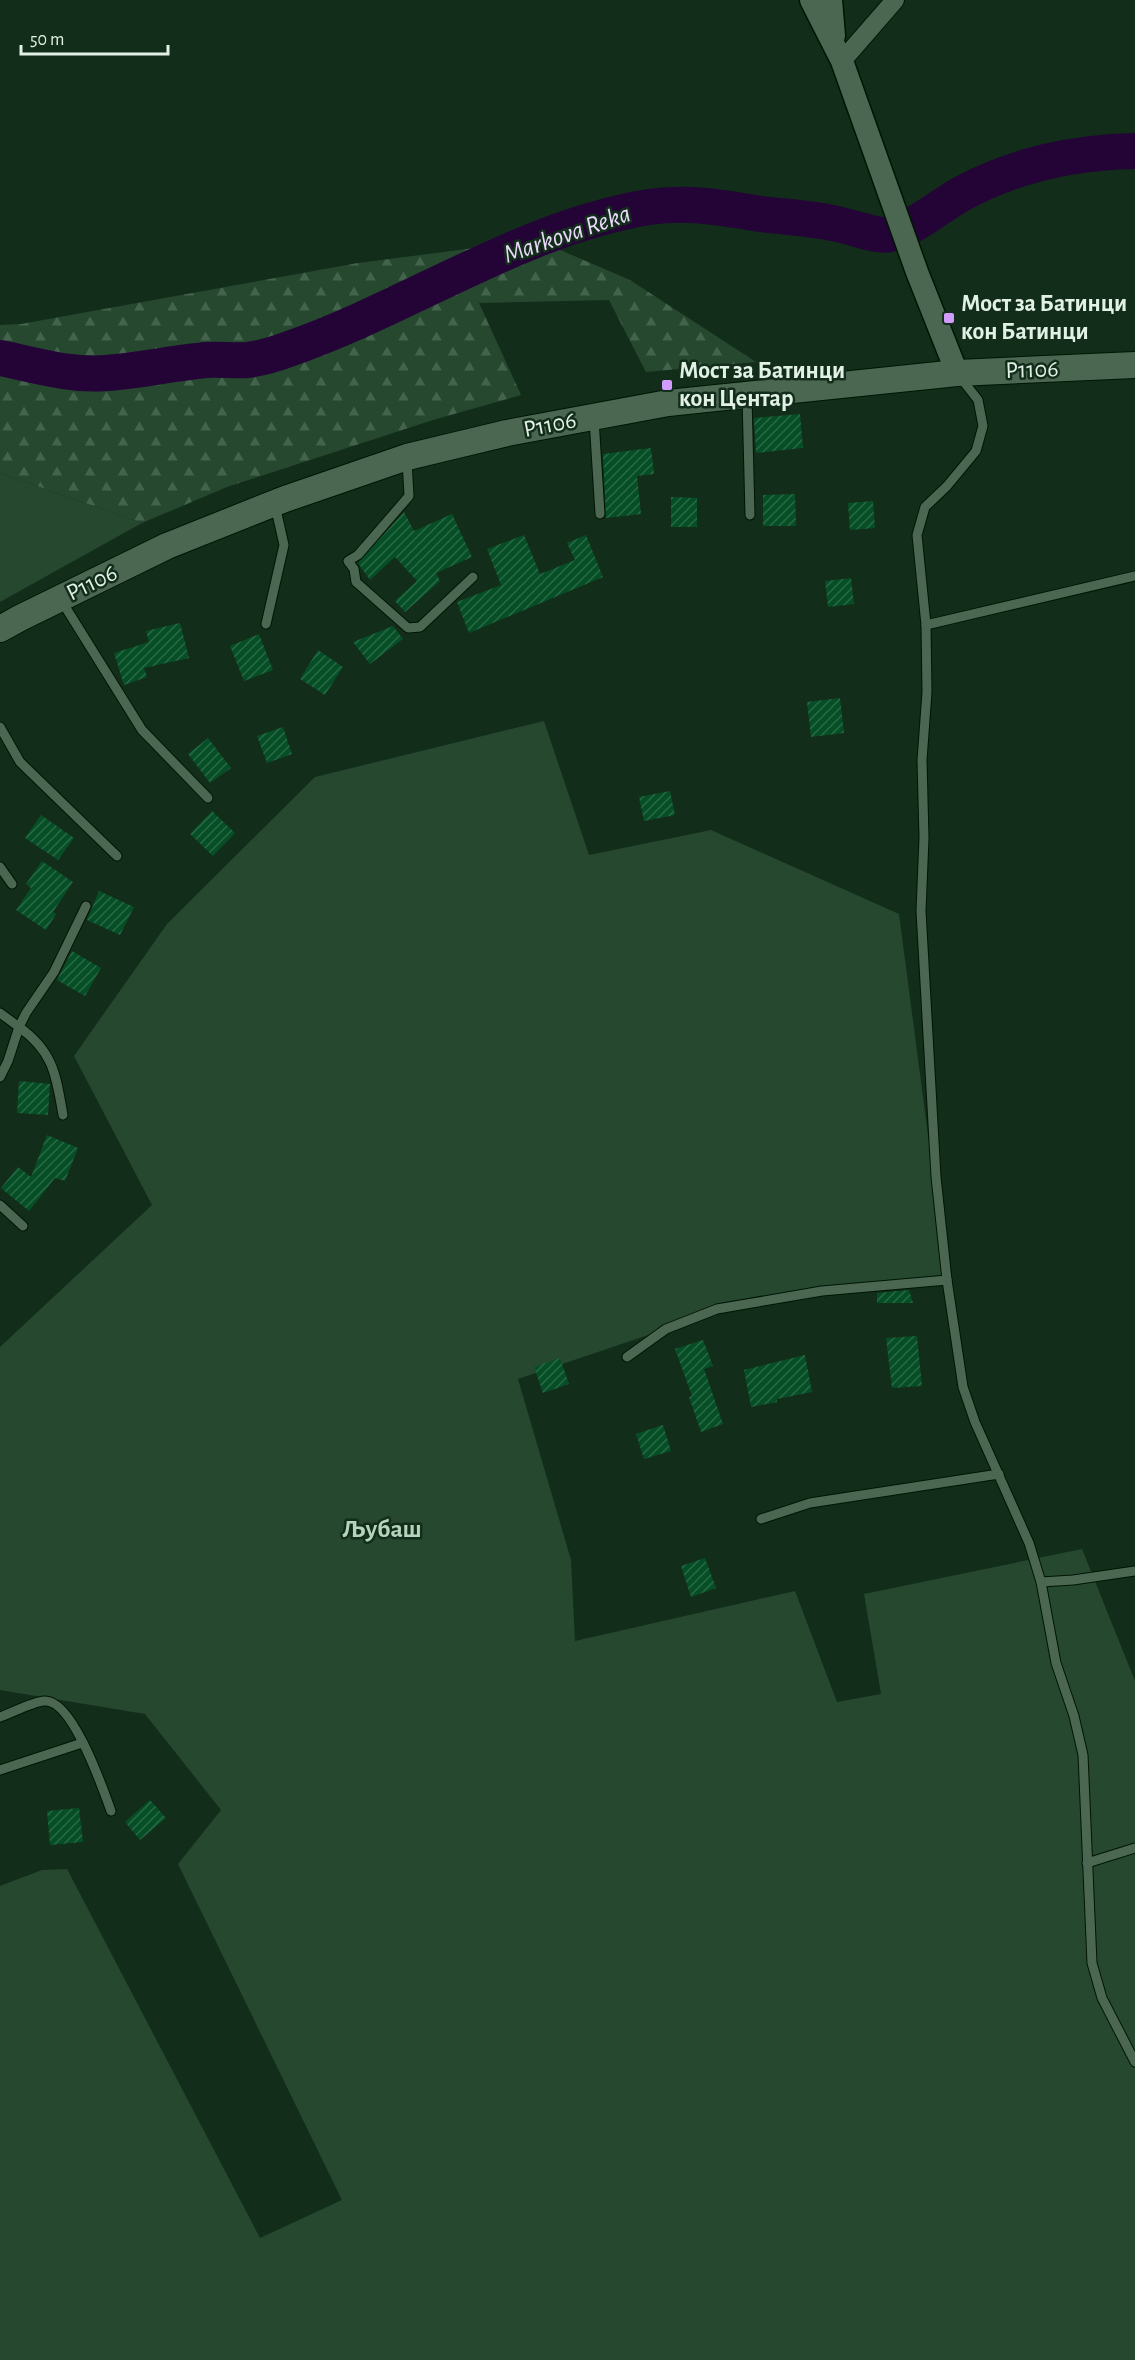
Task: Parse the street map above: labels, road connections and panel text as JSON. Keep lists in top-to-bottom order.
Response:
{
  "streets": {
    "main road": ["P1106"]
  },
  "districts": ["Љубаш"],
  "water": ["Markova Reka"],
  "places": {
    "transit": ["Мост за Батинци кон Батинци", "Мост за Батинци кон Центар"]
  },
  "scale_bar": "50 m"
}
